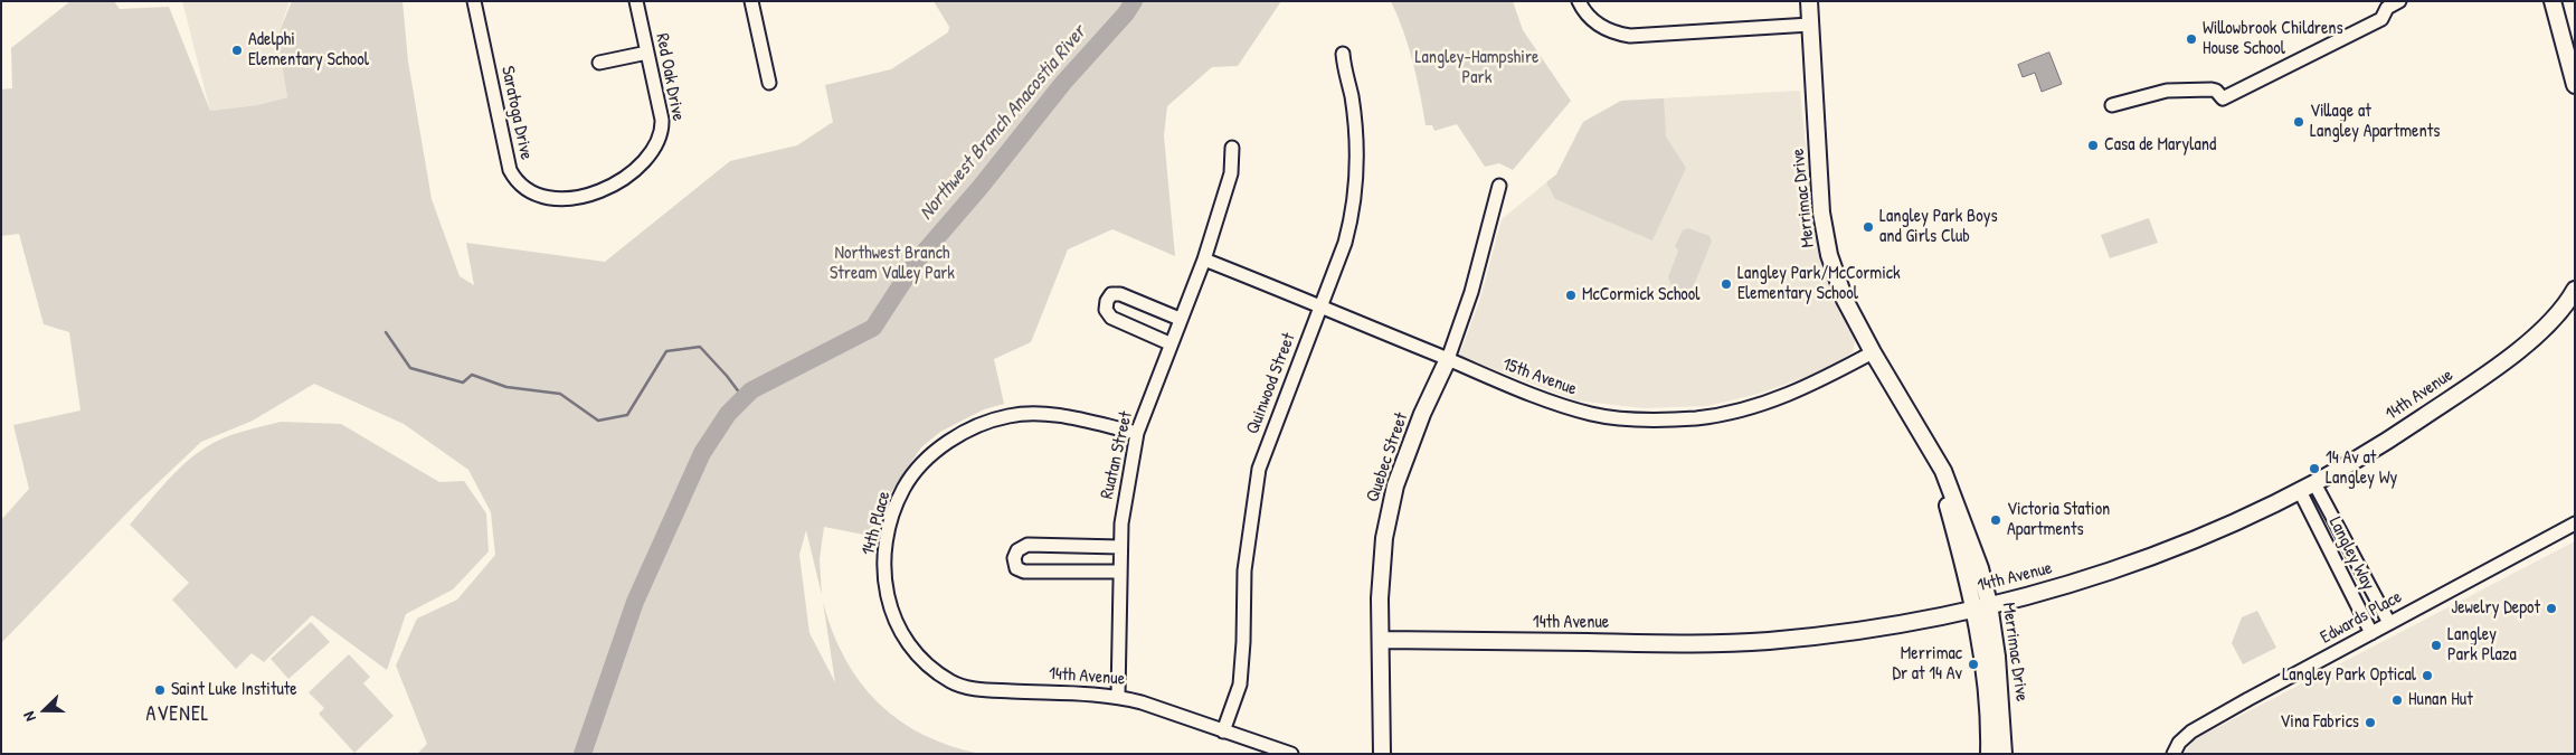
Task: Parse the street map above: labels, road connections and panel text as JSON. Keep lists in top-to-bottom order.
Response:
{
  "streets": {
    "street": [
      "Red Oak Drive",
      "Saratoga Drive",
      "Merrimac Drive",
      "15th Avenue",
      "Quinwood Street",
      "14th Avenue",
      "Ruatan Street",
      "Quebec Street",
      "14th Place",
      "Langley Way",
      "Edwards Place"
    ]
  },
  "crossings": [
    ["Red Oak Drive", "Saratoga Drive"],
    ["Merrimac Drive", "15th Avenue"],
    ["Merrimac Drive", "14th Avenue"],
    ["15th Avenue", "Quinwood Street"],
    ["15th Avenue", "Ruatan Street"],
    ["15th Avenue", "Quebec Street"],
    ["Quinwood Street", "14th Avenue"],
    ["14th Avenue", "Ruatan Street"],
    ["14th Avenue", "Quebec Street"],
    ["14th Avenue", "14th Place"],
    ["14th Avenue", "Langley Way"],
    ["Ruatan Street", "14th Place"],
    ["Langley Way", "Edwards Place"]
  ],
  "districts": ["AVENEL"],
  "water": ["Northwest Branch Anacostia River"],
  "parks": ["Langley-Hampshire Park", "Northwest Branch Stream Valley Park"],
  "places": [
    "Willowbrook Childrens House School",
    "Adelphi Elementary School",
    "Village at Langley Apartments",
    "Casa de Maryland",
    "Langley Park Boys and Girls Club",
    "Langley Park/McCormick Elementary School",
    "McCormick School",
    "14 Av at Langley Wy",
    "Victoria Station Apartments",
    "Jewelry Depot",
    "Langley Park Plaza",
    "Merrimac Dr at 14 Av",
    "Langley Park Optical",
    "Saint Luke Institute",
    "Hunan Hut",
    "Vina Fabrics"
  ],
  "north": "left"
}
